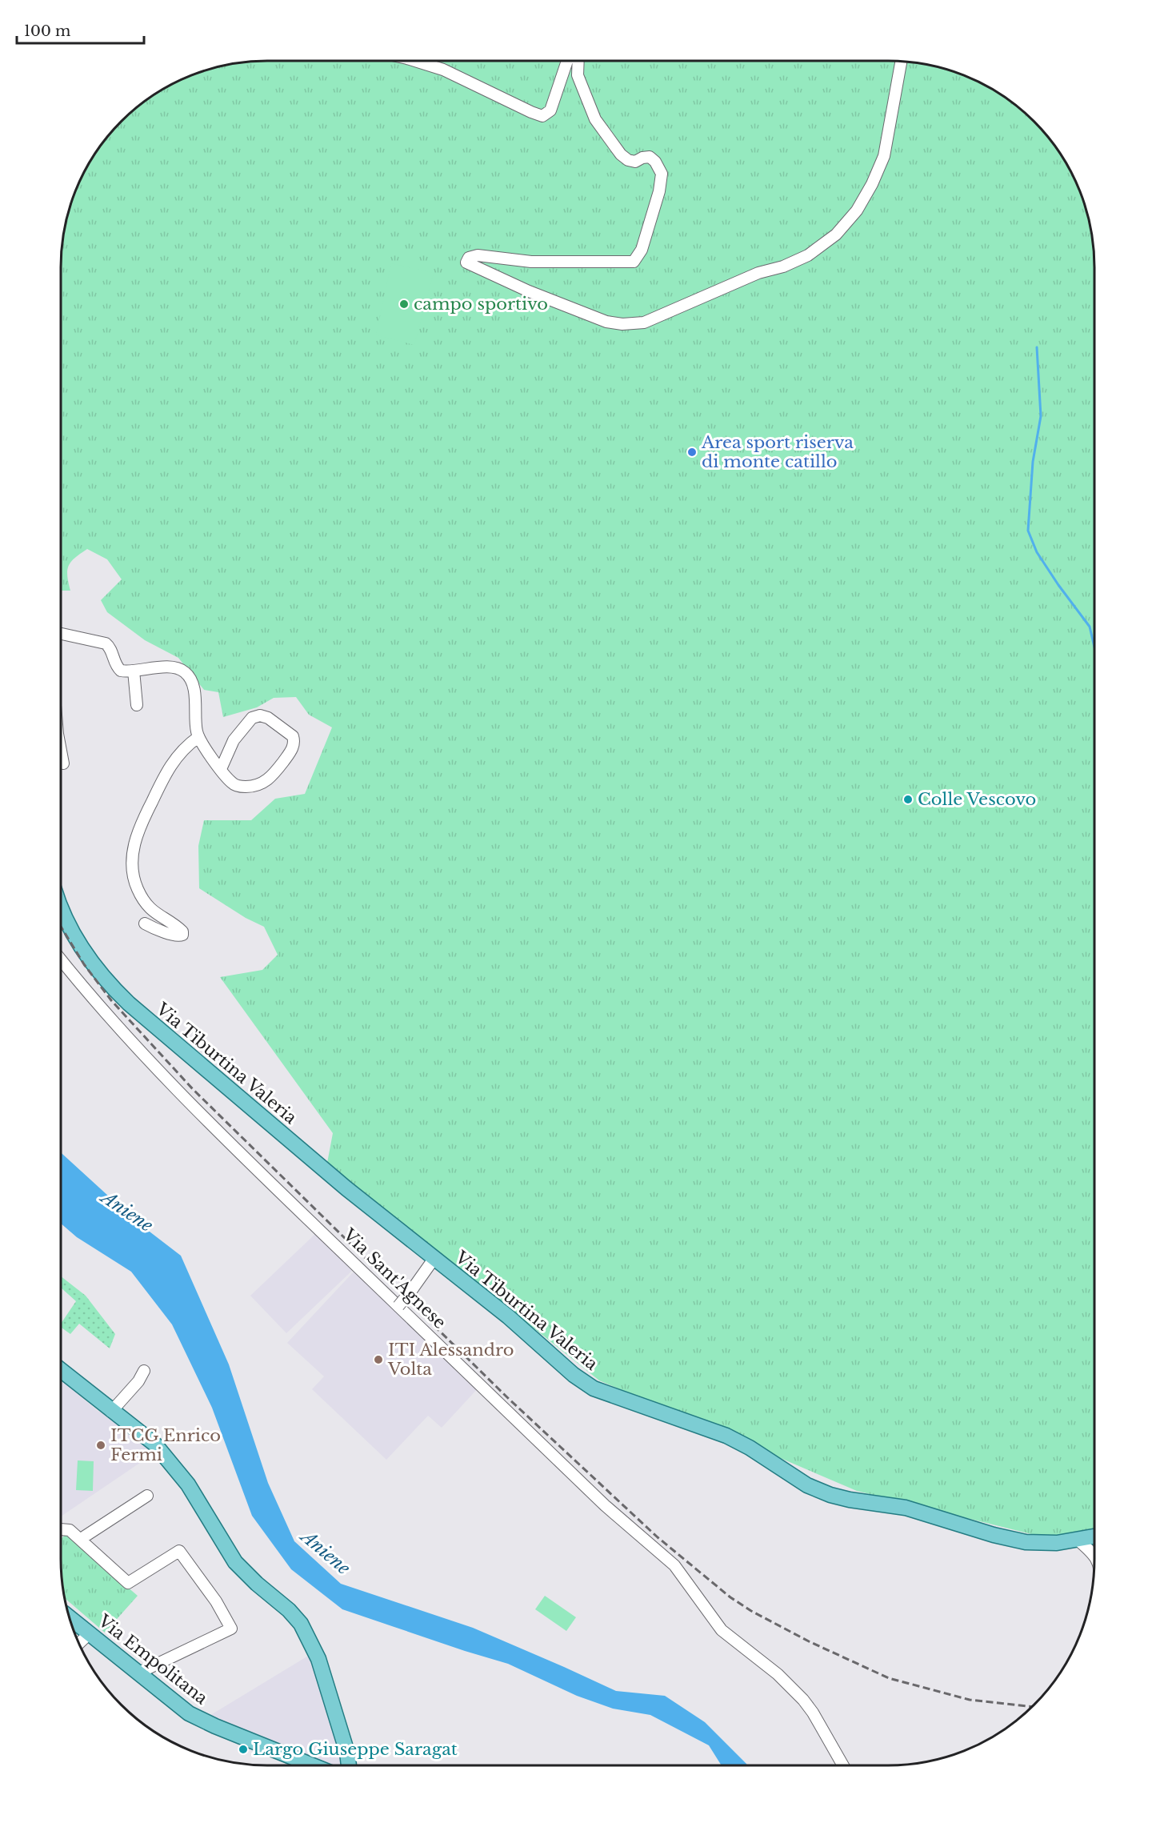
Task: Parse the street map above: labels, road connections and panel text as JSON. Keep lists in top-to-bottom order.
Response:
{
  "streets": {
    "main road": ["Via Tiburtina Valeria", "Via Empolitana"],
    "street": ["Via Sant'Agnese"]
  },
  "water": ["Aniene"],
  "places": [
    "campo sportivo",
    "Area sport riserva di monte catillo",
    "Colle Vescovo",
    "ITI Alessandro Volta",
    "ITCG Enrico Fermi",
    "Largo Giuseppe Saragat"
  ],
  "scale_bar": "100 m"
}
